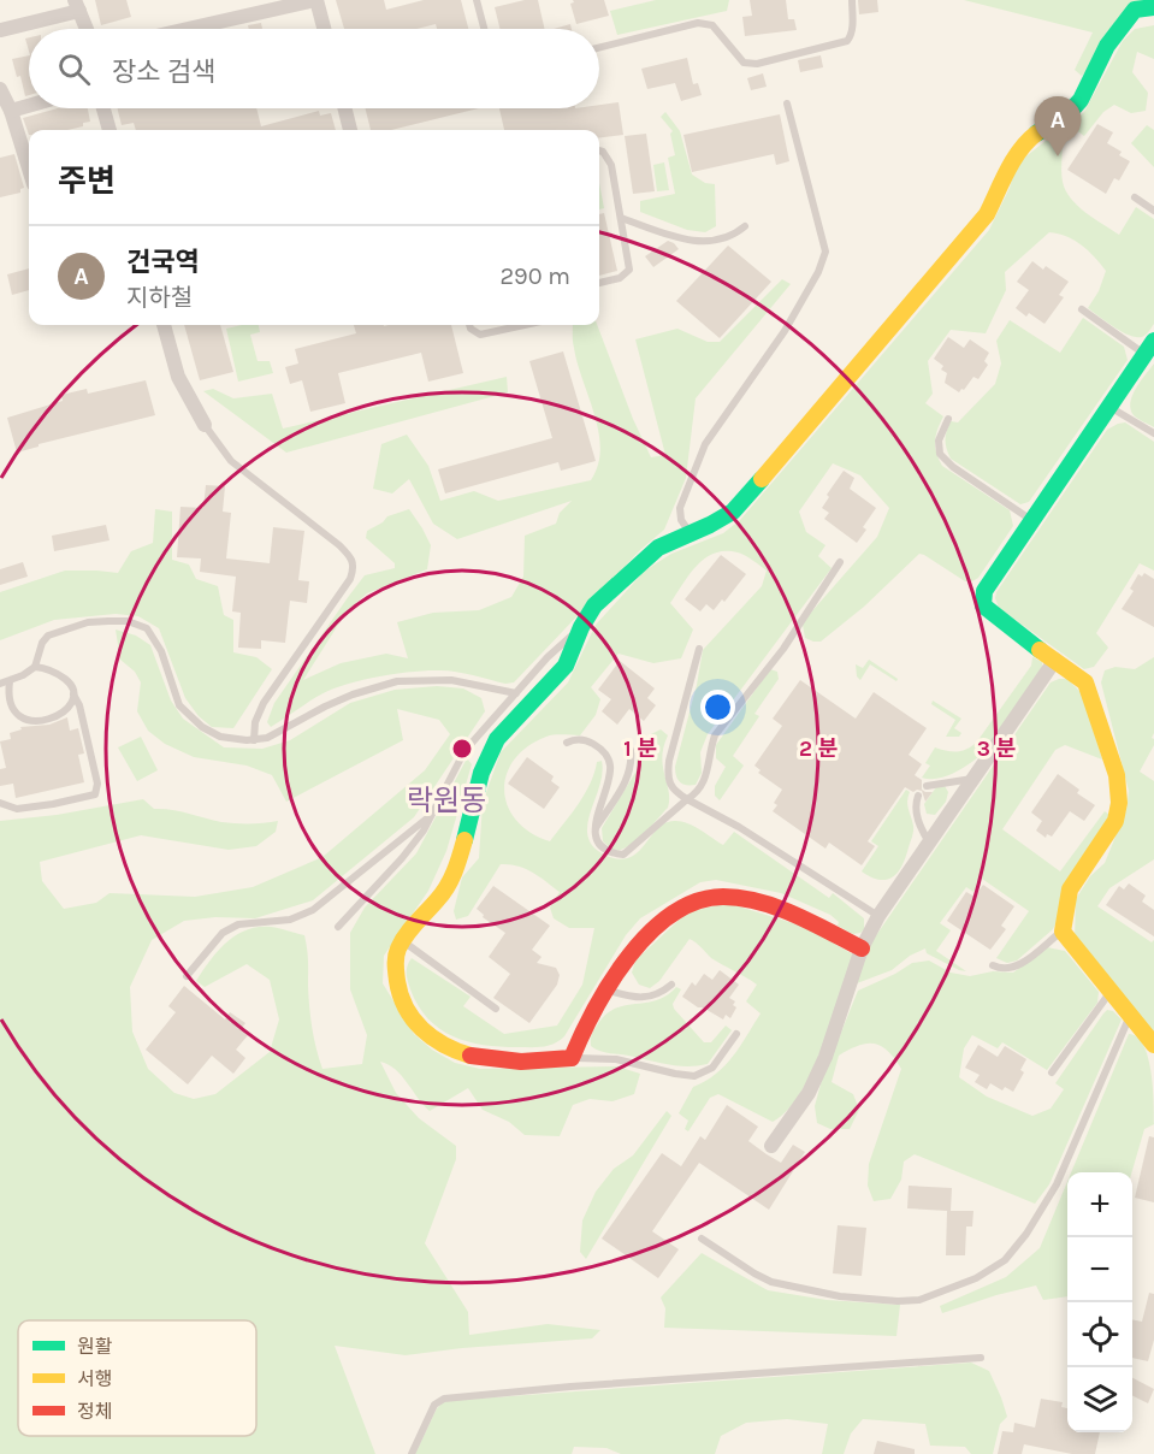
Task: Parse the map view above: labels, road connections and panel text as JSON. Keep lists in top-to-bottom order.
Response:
{
  "districts": ["락원동"],
  "legend": ["원활", "서행", "정체"],
  "page": {
    "search": "장소 검색",
    "pins": "A",
    "heading": "주변",
    "list": [
      {
        "mark": "A",
        "name": "건국역",
        "note": "지하철",
        "value": "290 m"
      }
    ],
    "map_buttons": ["+", "−"]
  },
  "rings": ["1 분", "2 분", "3 분"]
}
